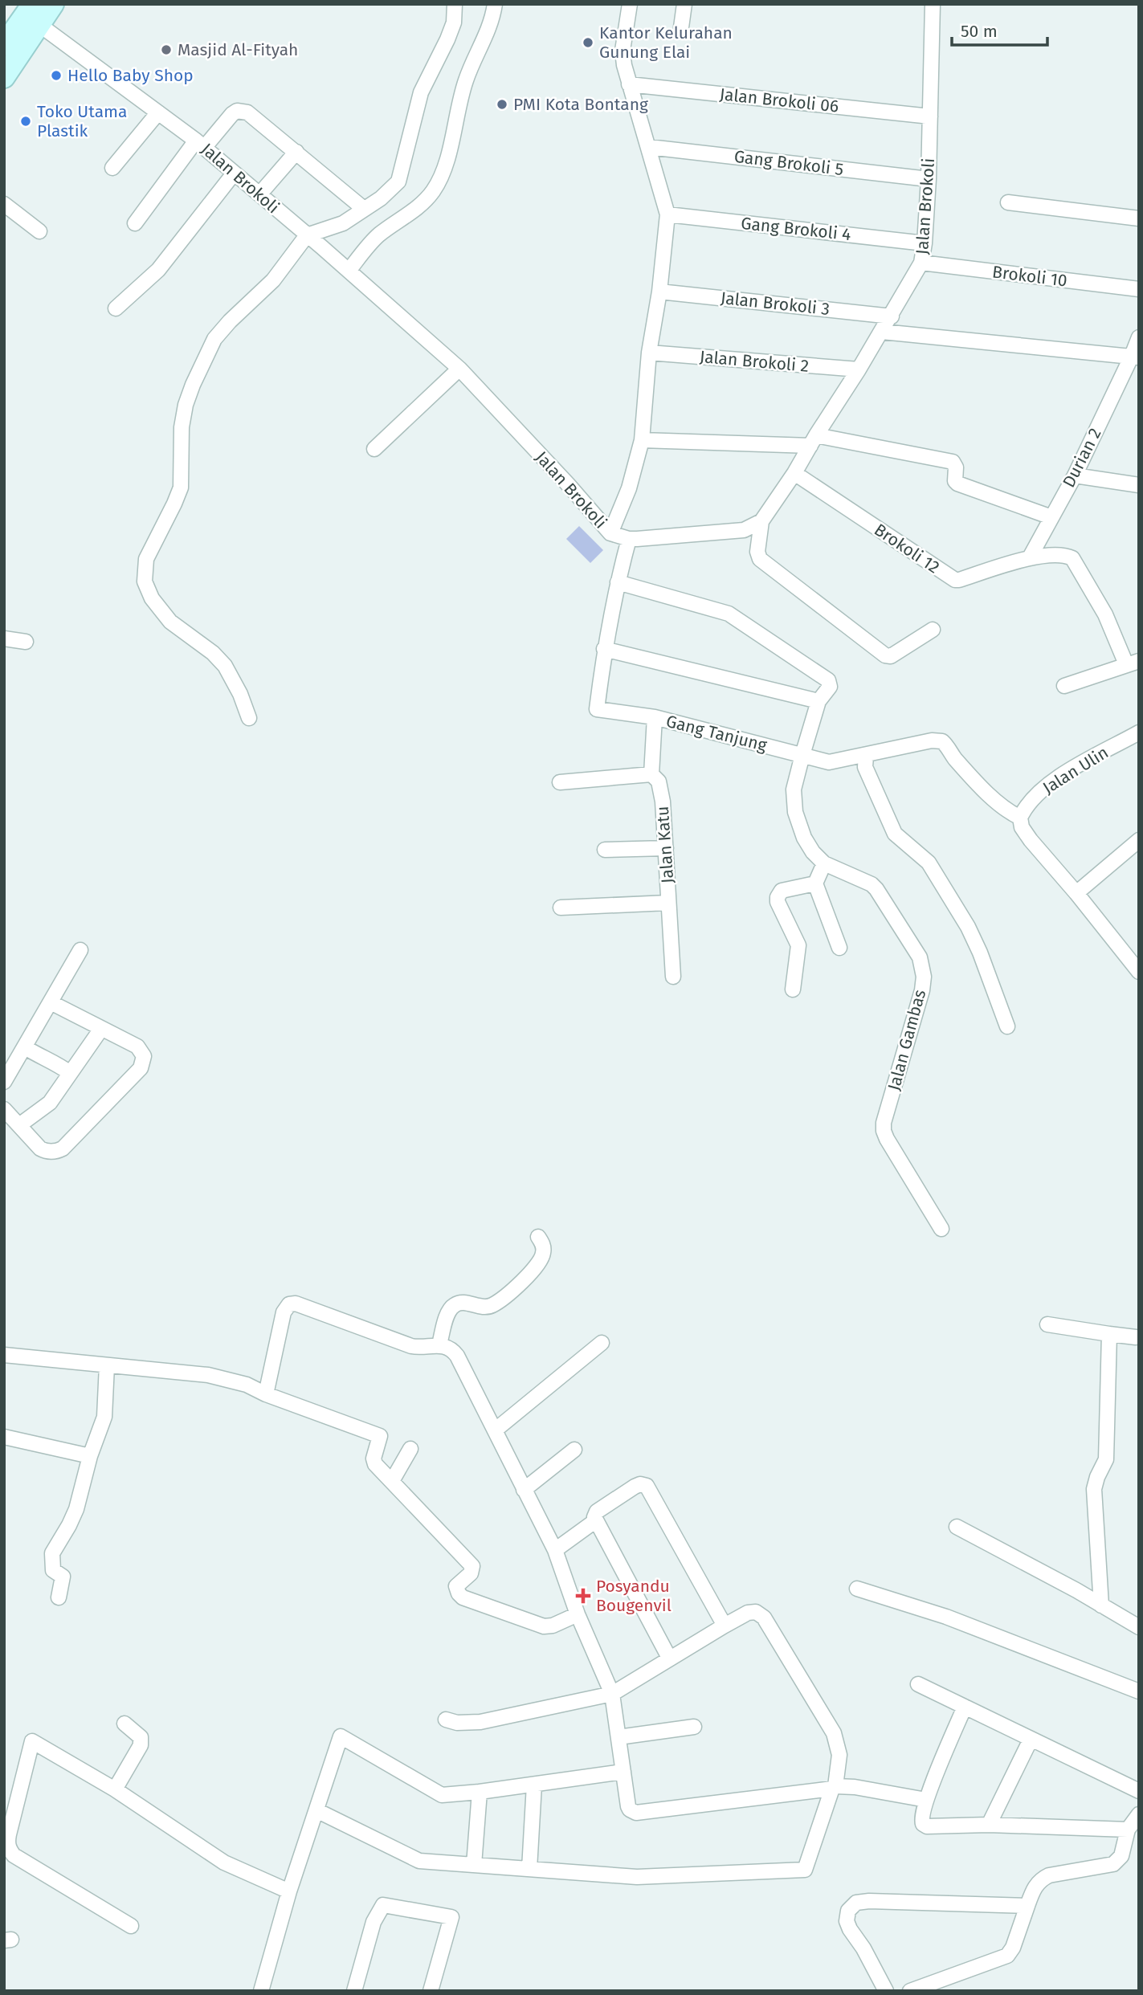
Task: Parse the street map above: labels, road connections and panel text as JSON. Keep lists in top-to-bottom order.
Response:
{
  "streets": {
    "street": [
      "Jalan Brokoli 06",
      "Gang Brokoli 5",
      "Jalan Brokoli",
      "Gang Brokoli 4",
      "Brokoli 10",
      "Jalan Brokoli 3",
      "Jalan Brokoli 2",
      "Durian 2",
      "Brokoli 12",
      "Gang Tanjung",
      "Jalan Ulin",
      "Jalan Katu",
      "Jalan Gambas"
    ]
  },
  "crossings": [
    ["Jalan Brokoli 06", "Jalan Brokoli"],
    ["Gang Brokoli 5", "Jalan Brokoli"],
    ["Jalan Brokoli", "Gang Brokoli 4"],
    ["Jalan Brokoli", "Brokoli 10"],
    ["Jalan Brokoli", "Jalan Brokoli 3"],
    ["Jalan Brokoli", "Jalan Brokoli 2"],
    ["Jalan Brokoli", "Brokoli 12"],
    ["Durian 2", "Brokoli 12"],
    ["Gang Tanjung", "Jalan Katu"],
    ["Gang Tanjung", "Jalan Gambas"]
  ],
  "places": {
    "other": [
      "Kantor Kelurahan Gunung Elai",
      "Masjid Al-Fityah",
      "Hello Baby Shop",
      "PMI Kota Bontang",
      "Toko Utama Plastik"
    ],
    "health": ["Posyandu Bougenvil"]
  },
  "scale_bar": "50 m"
}
